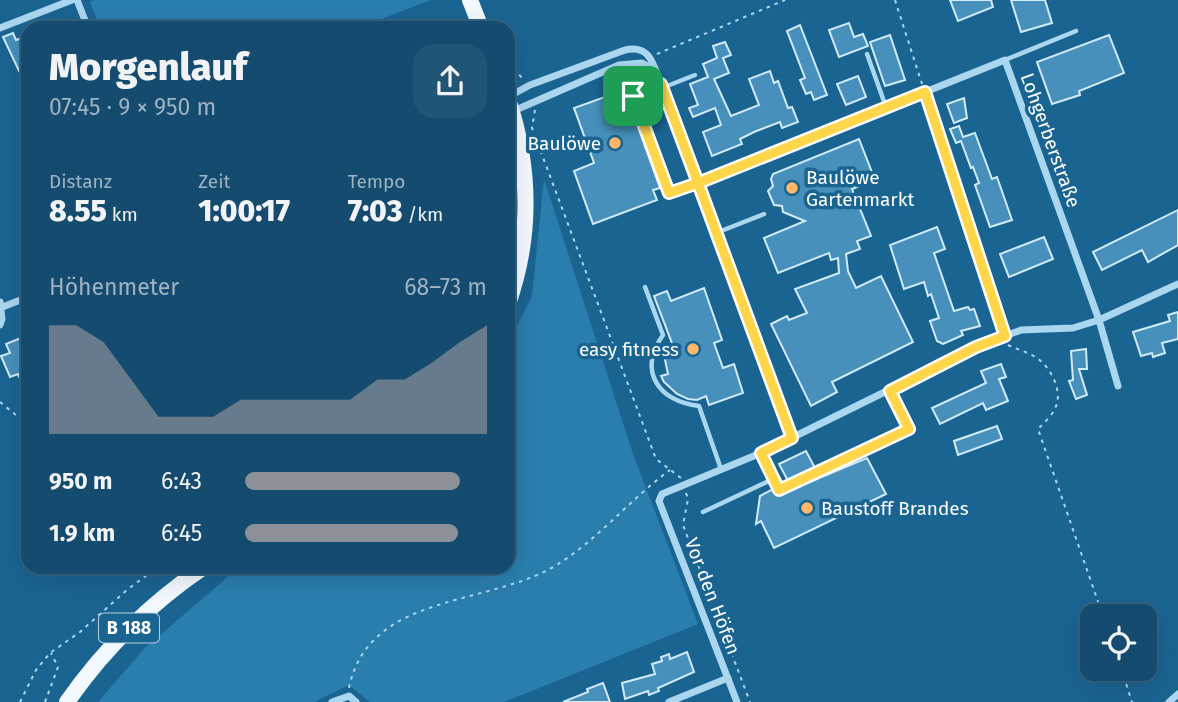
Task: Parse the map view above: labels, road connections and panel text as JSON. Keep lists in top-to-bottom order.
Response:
{
  "streets": {
    "main road": ["B 188"],
    "street": ["Lohgerberstraße", "Vor den Höfen"]
  },
  "places": [
    "Baulöwe",
    "Baulöwe Gartenmarkt",
    "easy fitness",
    "Baustoff Brandes"
  ],
  "page": {
    "heading": ["Morgenlauf", "07:45 · 9 × 950 m"],
    "stats": [
      ["Distanz", "8.55 km"],
      ["Zeit", "1:00:17"],
      ["Tempo", "7:03 /km"]
    ],
    "chart": ["Höhenmeter", "68–73 m"],
    "list": [
      {
        "name": "950 m",
        "note": "6:43"
      },
      {
        "name": "1.9 km",
        "note": "6:45"
      }
    ]
  }
}
